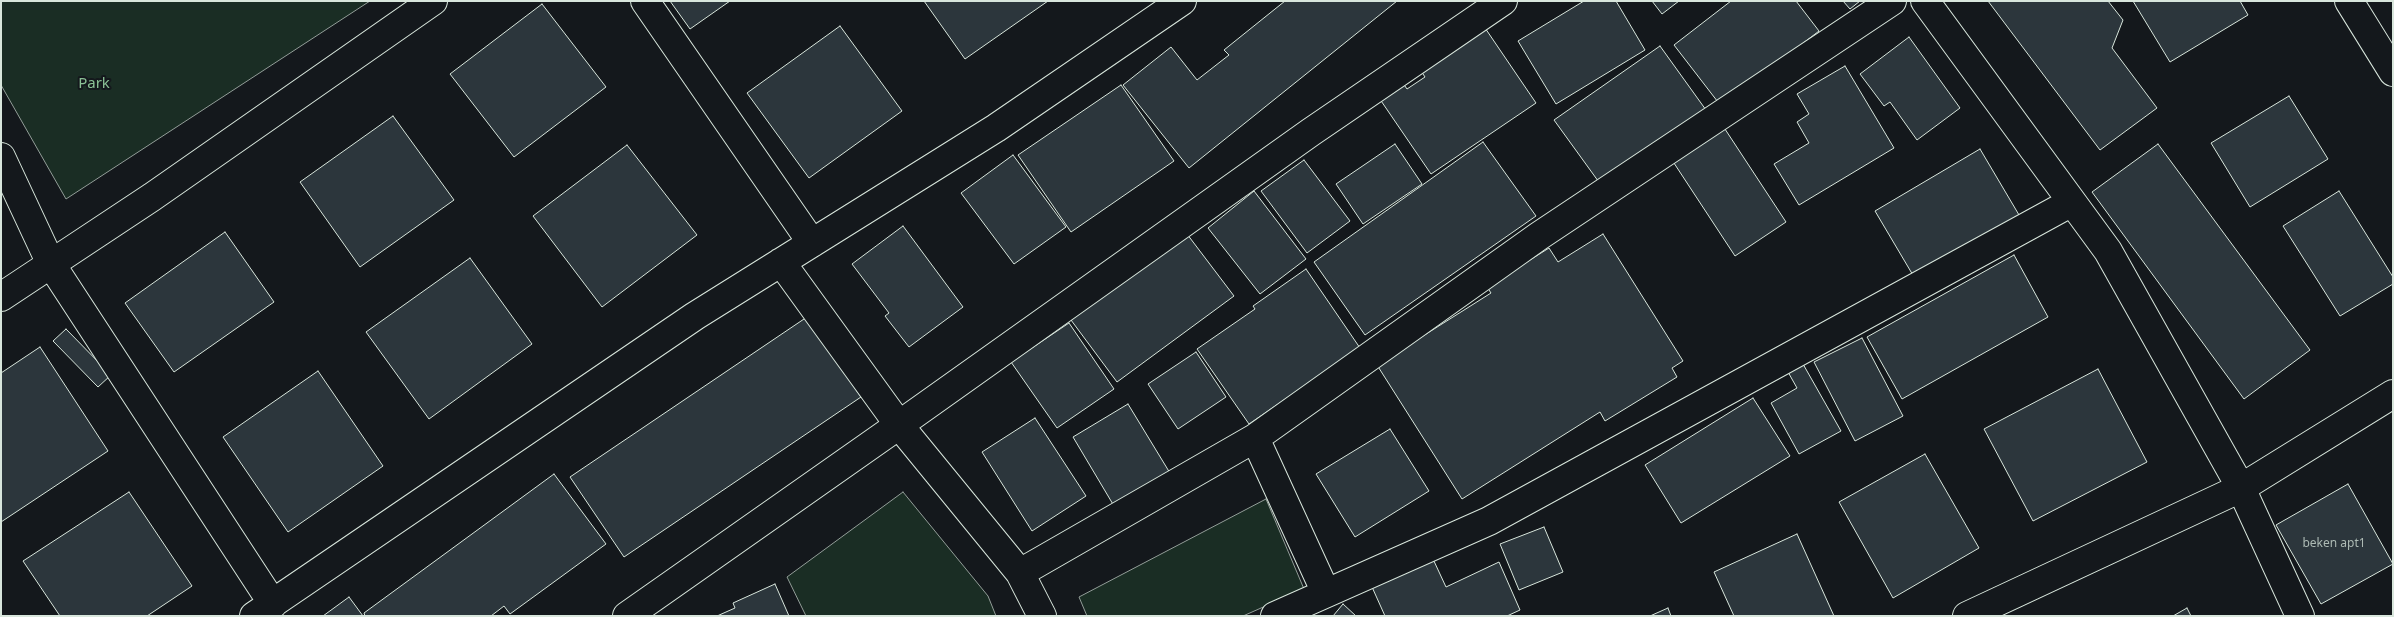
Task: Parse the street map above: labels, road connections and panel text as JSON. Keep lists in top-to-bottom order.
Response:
{
  "parks": ["Park"],
  "house_numbers": ["beken apt1"]
}
